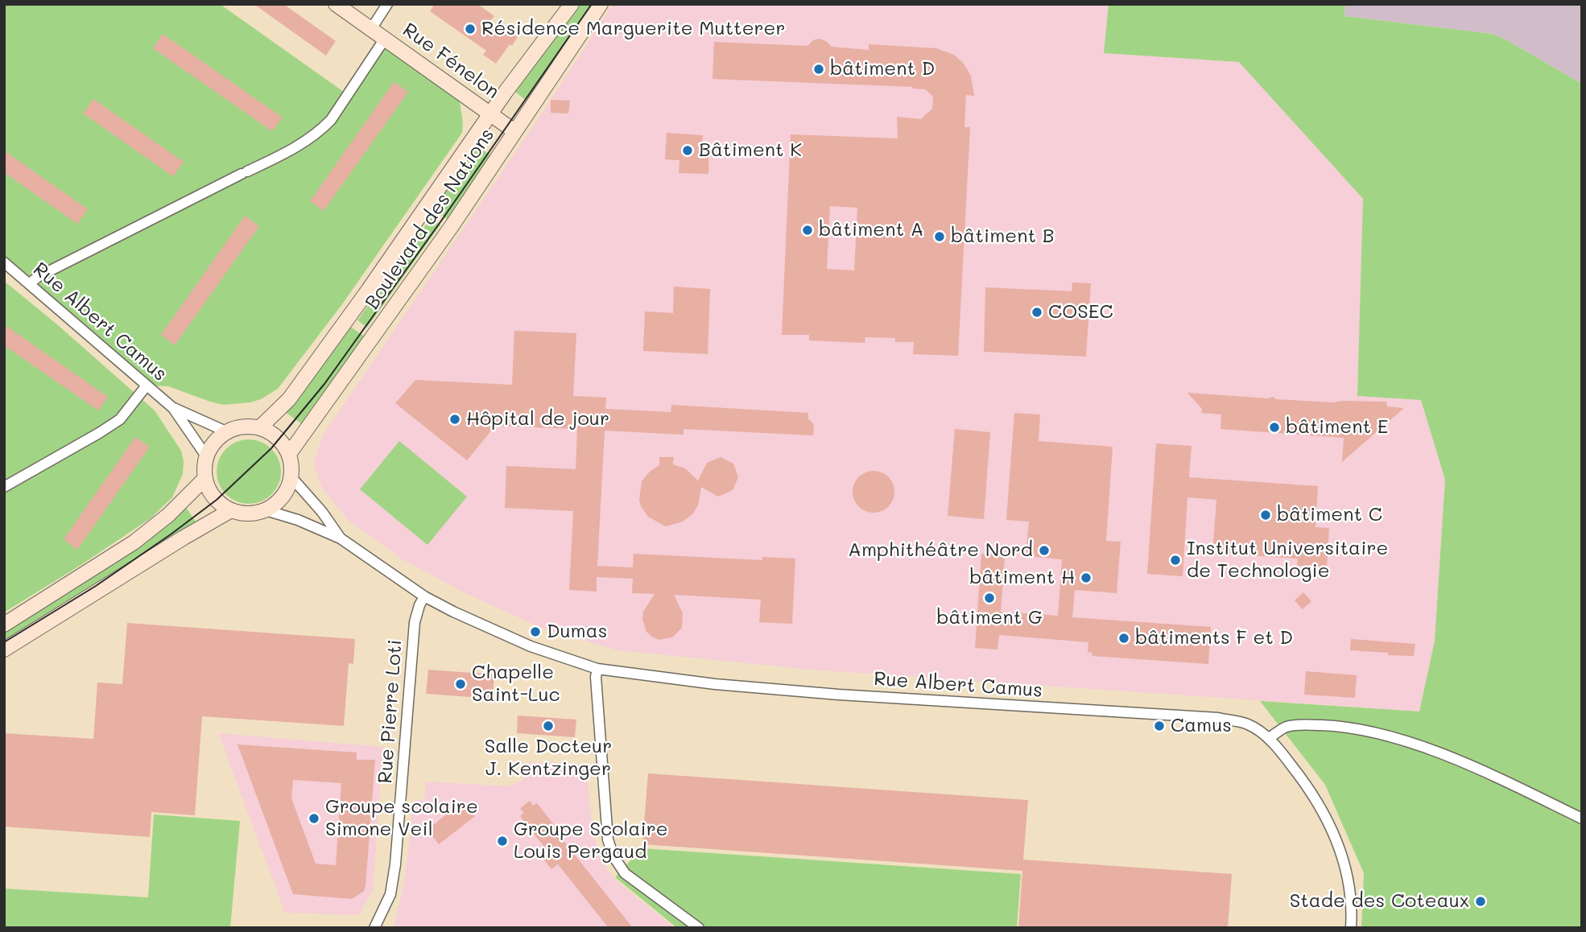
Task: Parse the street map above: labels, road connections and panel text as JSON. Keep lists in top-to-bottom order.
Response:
{
  "streets": {
    "main road": ["Rue Fénelon", "Boulevard des Nations"],
    "street": ["Rue Albert Camus", "Rue Pierre Loti"]
  },
  "crossings": [
    ["Rue Fénelon", "Boulevard des Nations"],
    ["Boulevard des Nations", "Rue Albert Camus"],
    ["Rue Albert Camus", "Rue Pierre Loti"]
  ],
  "places": [
    "Résidence Marguerite Mutterer",
    "bâtiment D",
    "Bâtiment K",
    "bâtiment A",
    "bâtiment B",
    "COSEC",
    "Hôpital de jour",
    "bâtiment E",
    "bâtiment C",
    "Amphithéâtre Nord",
    "Institut Universitaire de Technologie",
    "bâtiment H",
    "bâtiment G",
    "Dumas",
    "bâtiments F et D",
    "Chapelle Saint-Luc",
    "Salle Docteur J. Kentzinger",
    "Camus",
    "Groupe scolaire Simone Veil",
    "Groupe Scolaire Louis Pergaud",
    "Stade des Coteaux"
  ]
}
